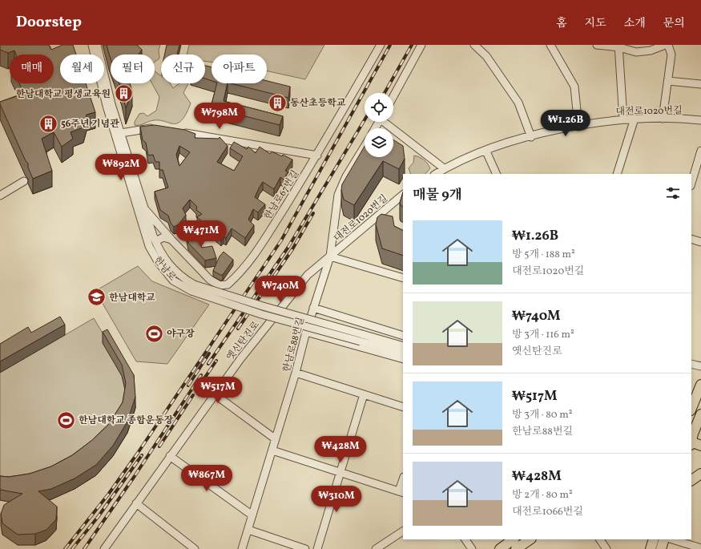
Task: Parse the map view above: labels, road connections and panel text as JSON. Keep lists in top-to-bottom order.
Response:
{
  "streets": {
    "street": [
      "대전로1020번길",
      "한남로67번길",
      "한남로",
      "옛신탄진로",
      "한남로88번길"
    ]
  },
  "crossings": [
    ["대전로1020번길", "옛신탄진로"],
    ["대전로1020번길", "한남로88번길"],
    ["한남로67번길", "한남로"],
    ["옛신탄진로", "한남로88번길"]
  ],
  "places": {
    "building": ["한남대학교 평생교육원", "동산초등학교", "56주년 기념관"],
    "school or university": ["한남대학교"],
    "sports": ["야구장", "한남대학교 종합운동장"]
  },
  "page": {
    "header": "Doorstep",
    "nav": [
      "홈",
      "지도",
      "소개",
      "문의"
    ],
    "chip": [
      "매매",
      "월세",
      "필터",
      "신규",
      "아파트"
    ],
    "price": [
      "₩798M",
      "₩1.26B",
      "₩892M",
      "₩471M",
      "₩740M",
      "₩517M",
      "₩428M",
      "₩867M",
      "₩310M"
    ],
    "heading": "매물 9개",
    "list": [
      {
        "name": "₩1.26B",
        "note": "방 5개 · 188 m² · 대전로1020번길"
      },
      {
        "name": "₩740M",
        "note": "방 3개 · 116 m² · 옛신탄진로"
      },
      {
        "name": "₩517M",
        "note": "방 3개 · 80 m² · 한남로88번길"
      },
      {
        "name": "₩428M",
        "note": "방 2개 · 80 m² · 대전로1066번길"
      }
    ]
  }
}
